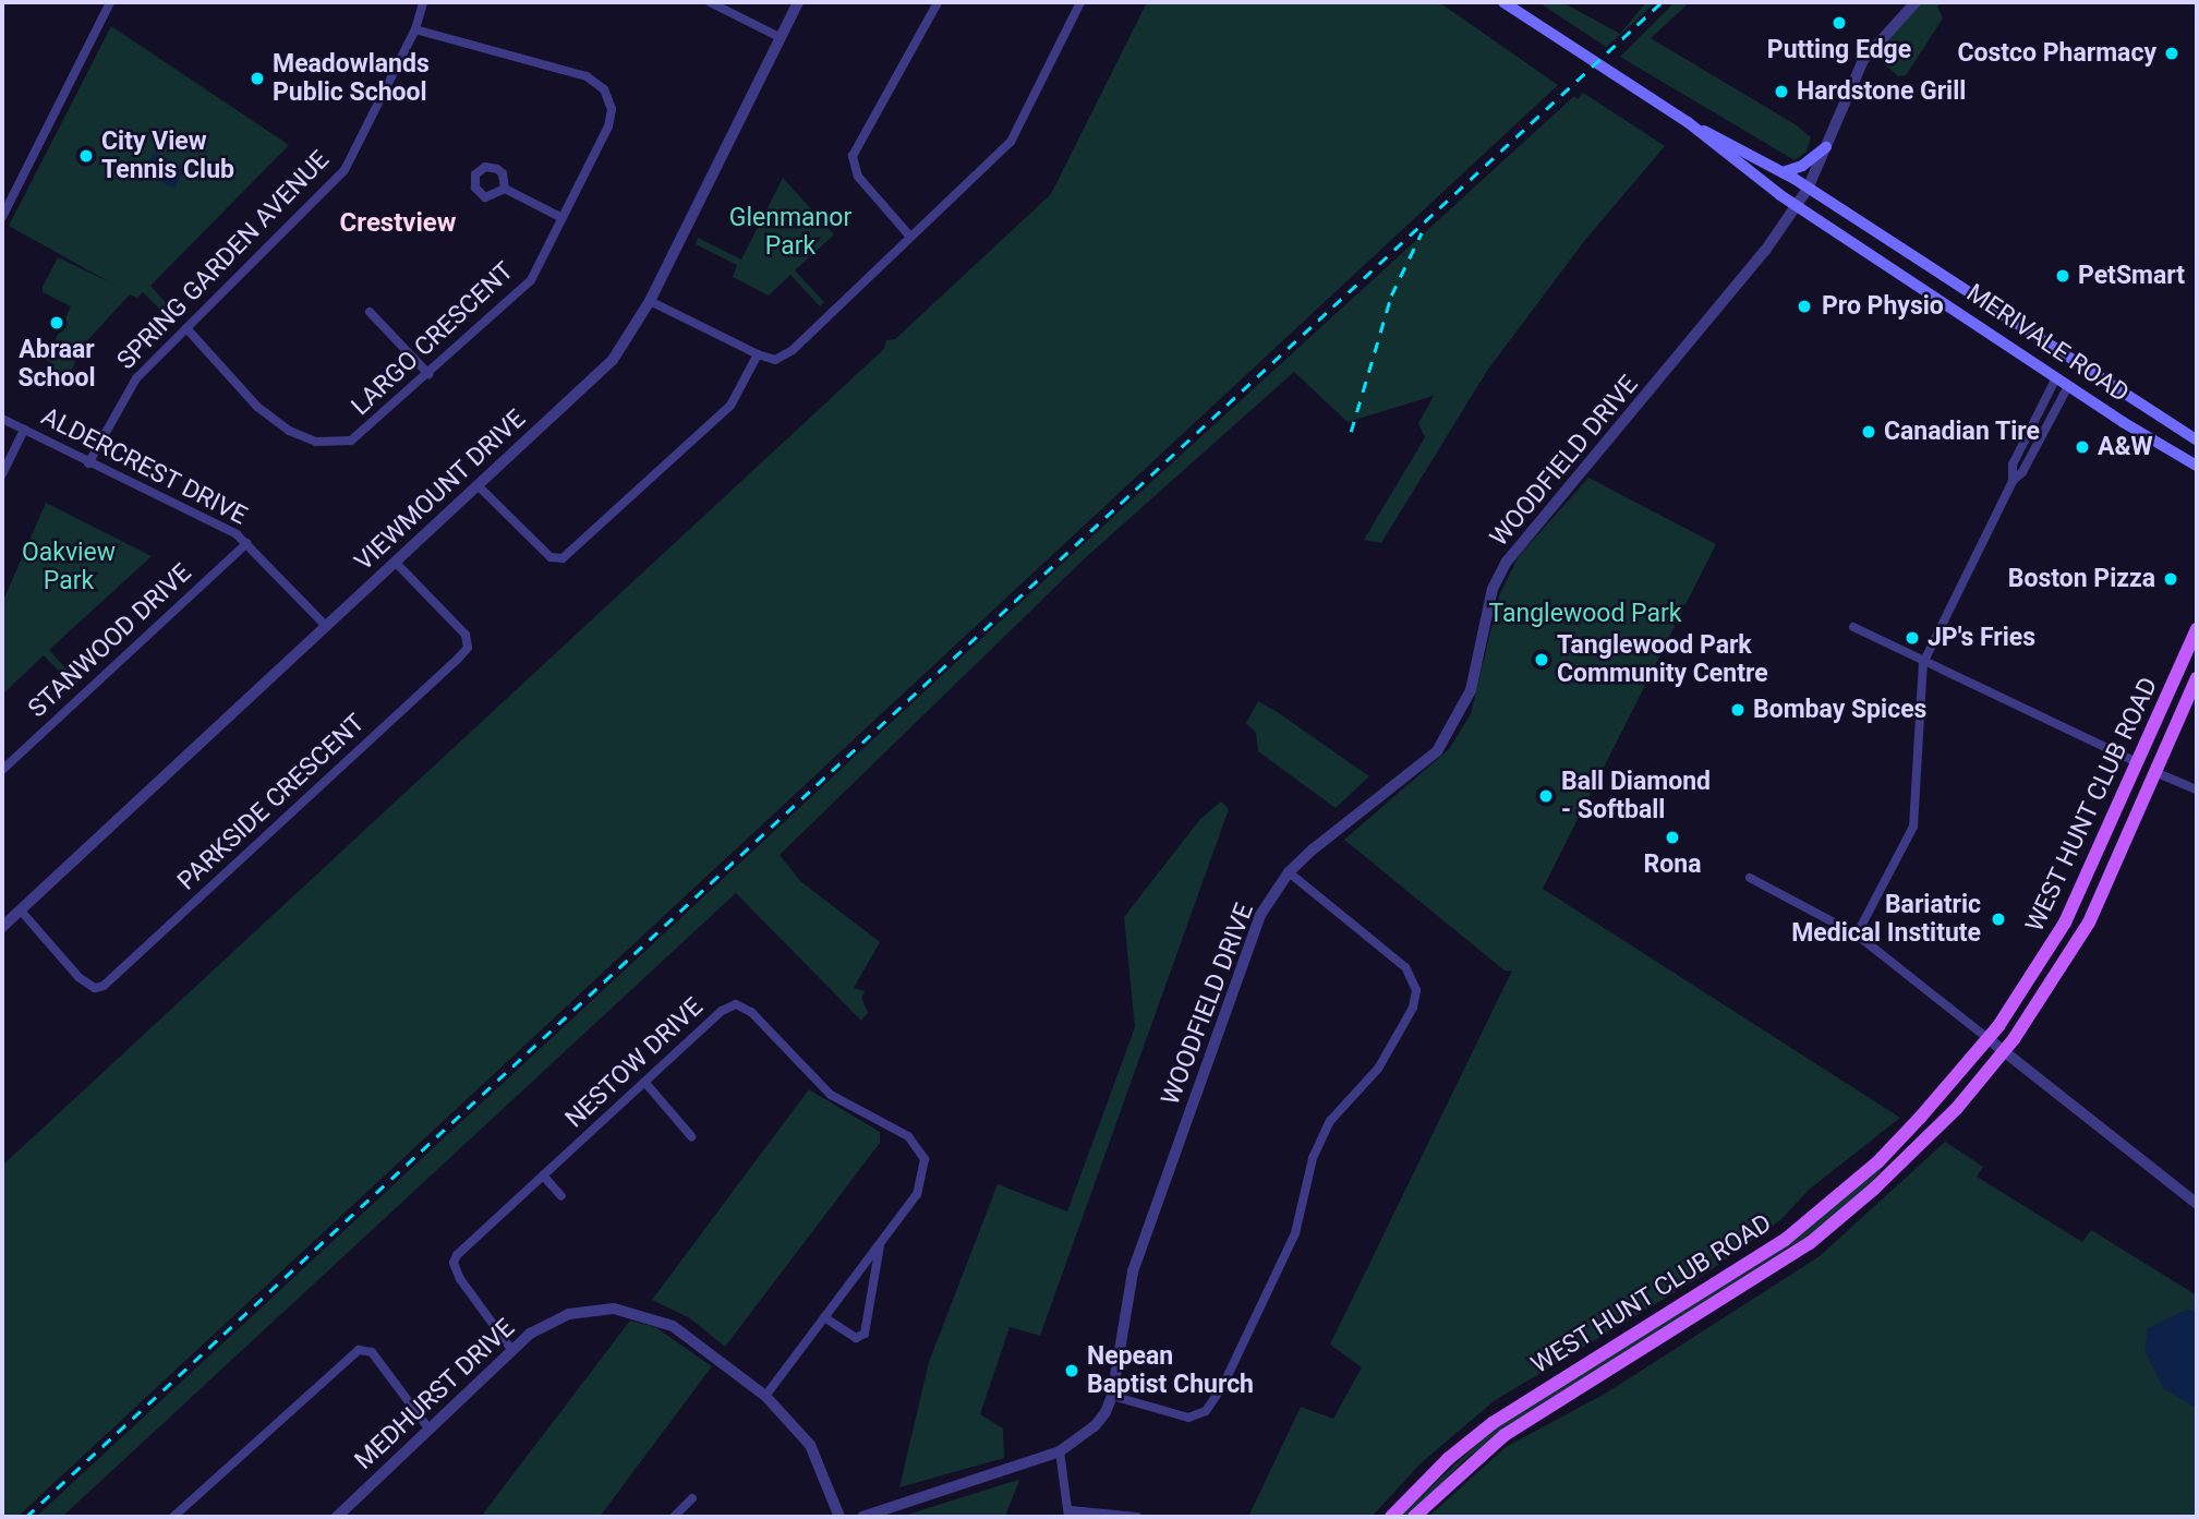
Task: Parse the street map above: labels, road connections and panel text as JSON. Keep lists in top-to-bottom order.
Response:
{
  "streets": {
    "main road": ["MERIVALE ROAD", "WEST HUNT CLUB ROAD"],
    "street": [
      "SPRING GARDEN AVENUE",
      "LARGO CRESCENT",
      "WOODFIELD DRIVE",
      "ALDERCREST DRIVE",
      "VIEWMOUNT DRIVE",
      "STANWOOD DRIVE",
      "PARKSIDE CRESCENT",
      "NESTOW DRIVE",
      "MEDHURST DRIVE"
    ]
  },
  "crossings": [
    ["SPRING GARDEN AVENUE", "LARGO CRESCENT"],
    ["SPRING GARDEN AVENUE", "ALDERCREST DRIVE"],
    ["MERIVALE ROAD", "WOODFIELD DRIVE"],
    ["ALDERCREST DRIVE", "VIEWMOUNT DRIVE"],
    ["ALDERCREST DRIVE", "STANWOOD DRIVE"],
    ["VIEWMOUNT DRIVE", "PARKSIDE CRESCENT"],
    ["NESTOW DRIVE", "MEDHURST DRIVE"]
  ],
  "districts": ["Crestview"],
  "parks": ["Glenmanor Park", "Oakview Park", "Tanglewood Park"],
  "places": [
    "Putting Edge",
    "Costco Pharmacy",
    "Meadowlands Public School",
    "Hardstone Grill",
    "City View Tennis Club",
    "PetSmart",
    "Pro Physio",
    "Abraar School",
    "Canadian Tire",
    "A&W",
    "Boston Pizza",
    "JP's Fries",
    "Tanglewood Park Community Centre",
    "Bombay Spices",
    "Ball Diamond - Softball",
    "Rona",
    "Bariatric Medical Institute",
    "Nepean Baptist Church"
  ]
}
